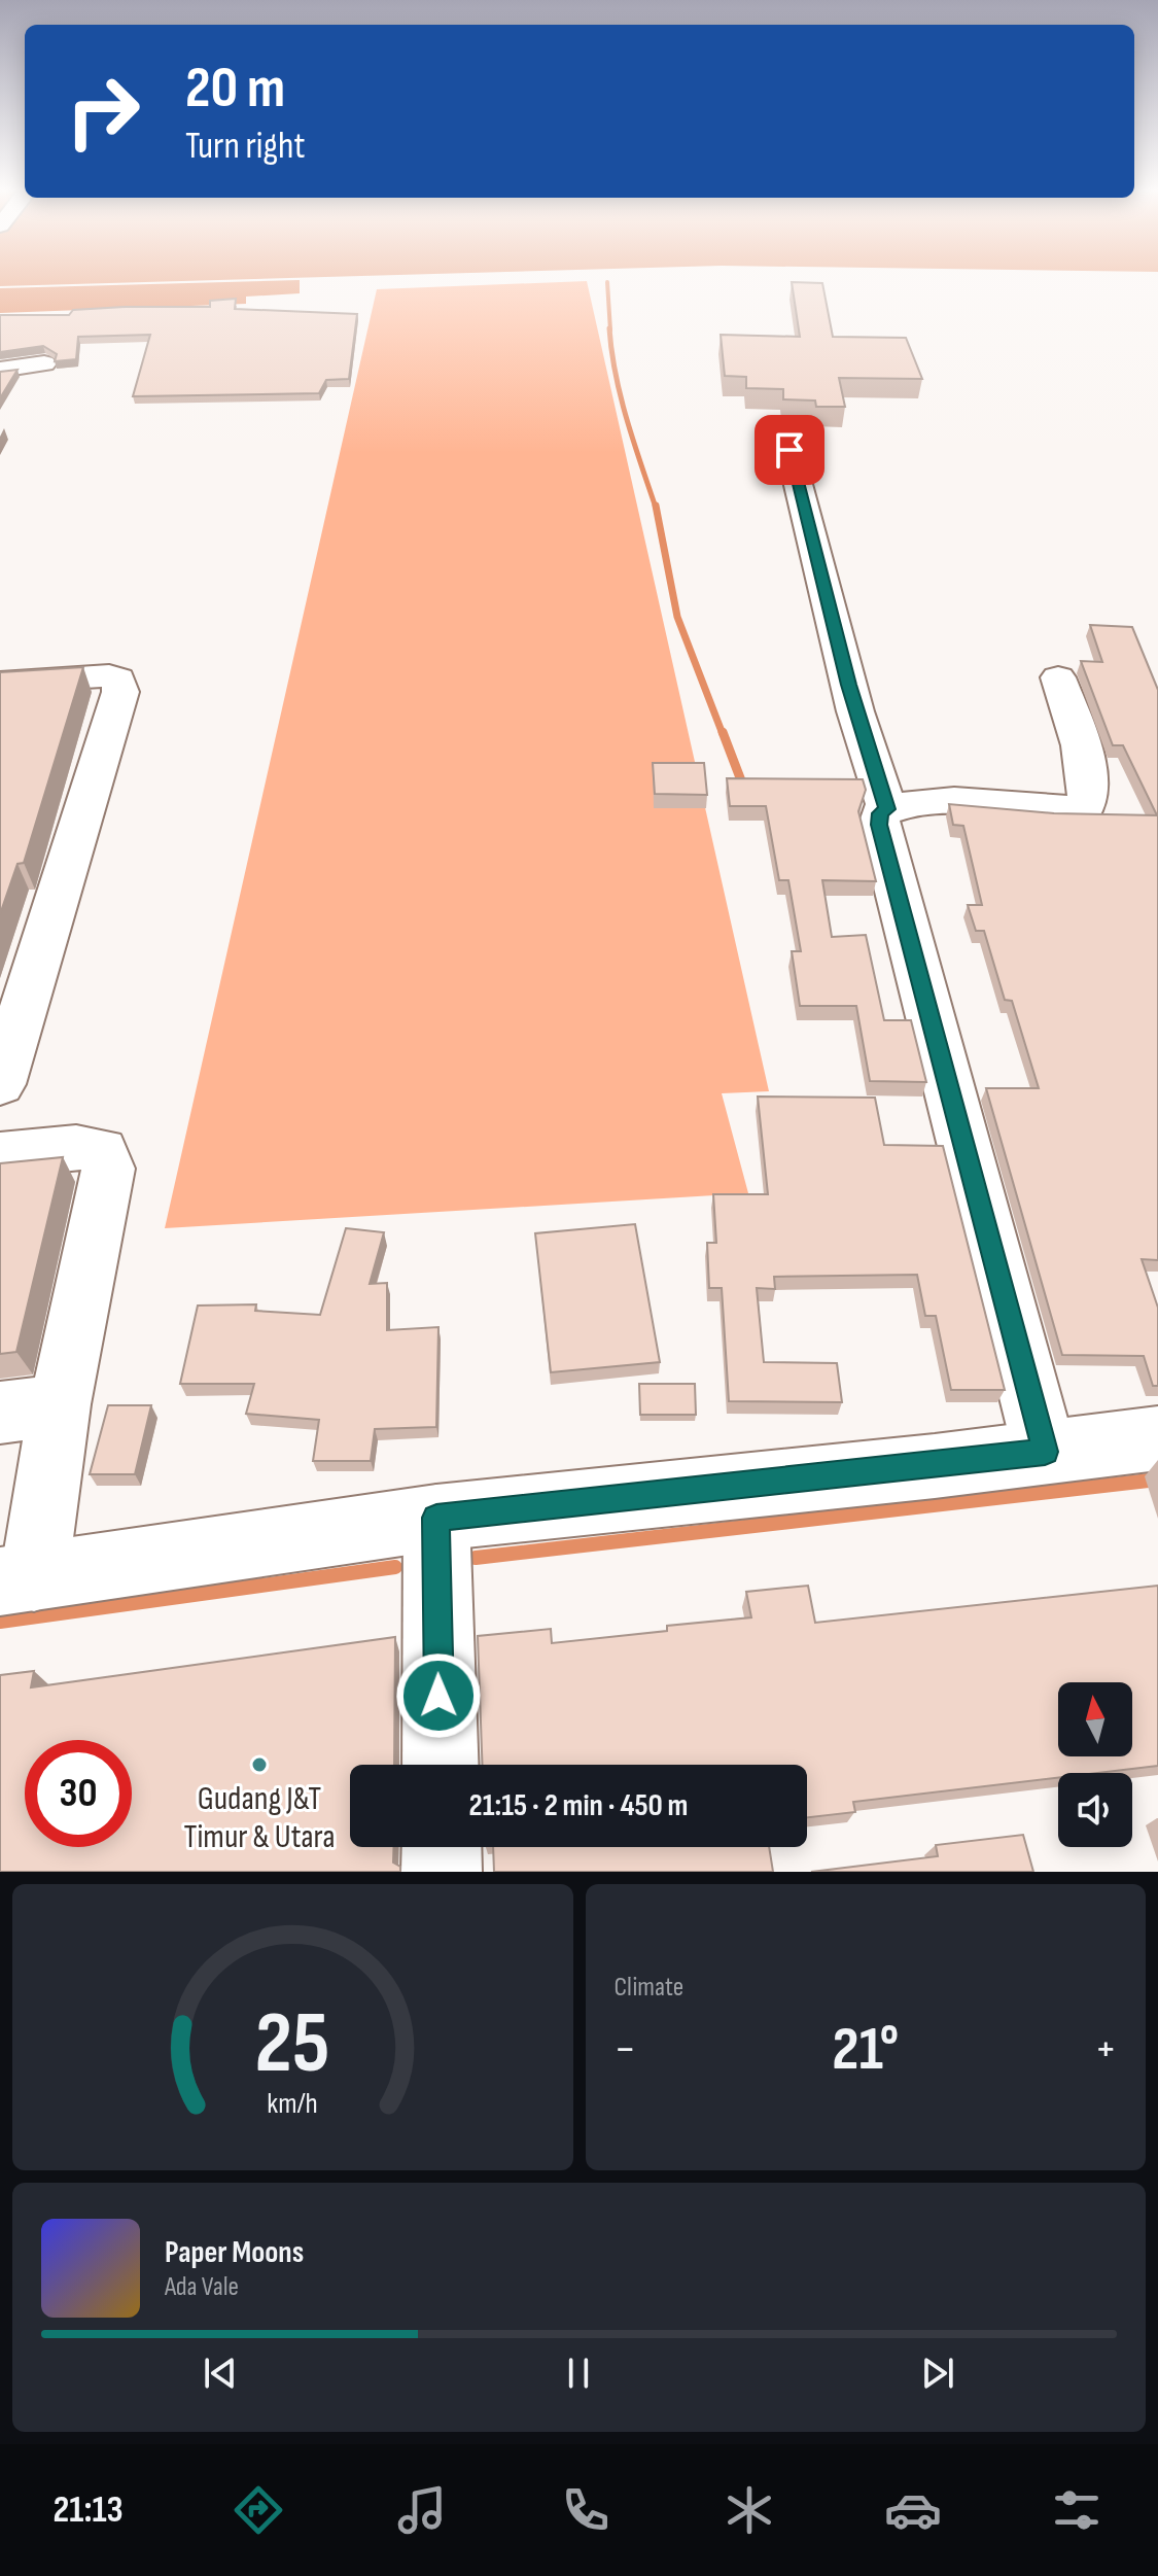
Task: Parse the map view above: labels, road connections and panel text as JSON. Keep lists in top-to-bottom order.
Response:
{
  "places": ["Gudang J&T Timur & Utara"],
  "north": "top",
  "page": {
    "turn": ["20 m", "Turn right"],
    "limit": "30",
    "trip": "21:15 · 2 min · 450 m",
    "tile": "Climate",
    "heat": ["−", "21°", "+"],
    "song": ["Paper Moons", "Ada Vale"],
    "tabs": "21:13",
    "gauge": ["25", "km/h"]
  }
}
